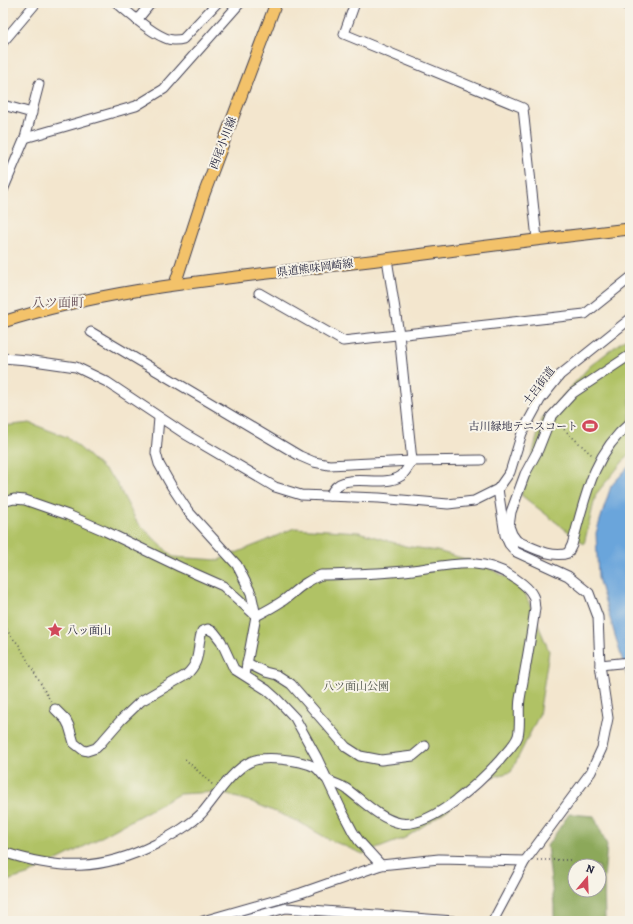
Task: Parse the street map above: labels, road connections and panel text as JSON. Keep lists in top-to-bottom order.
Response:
{
  "streets": {
    "main road": ["西尾小川線", "県道熊味岡崎線"],
    "street": ["土呂街道"]
  },
  "crossings": [
    ["西尾小川線", "県道熊味岡崎線"]
  ],
  "districts": ["八ツ面町"],
  "parks": ["八ツ面山公園"],
  "places": {
    "sports": ["古川緑地テニスコート"],
    "place": ["八ッ面山"]
  },
  "north": "top"
}
